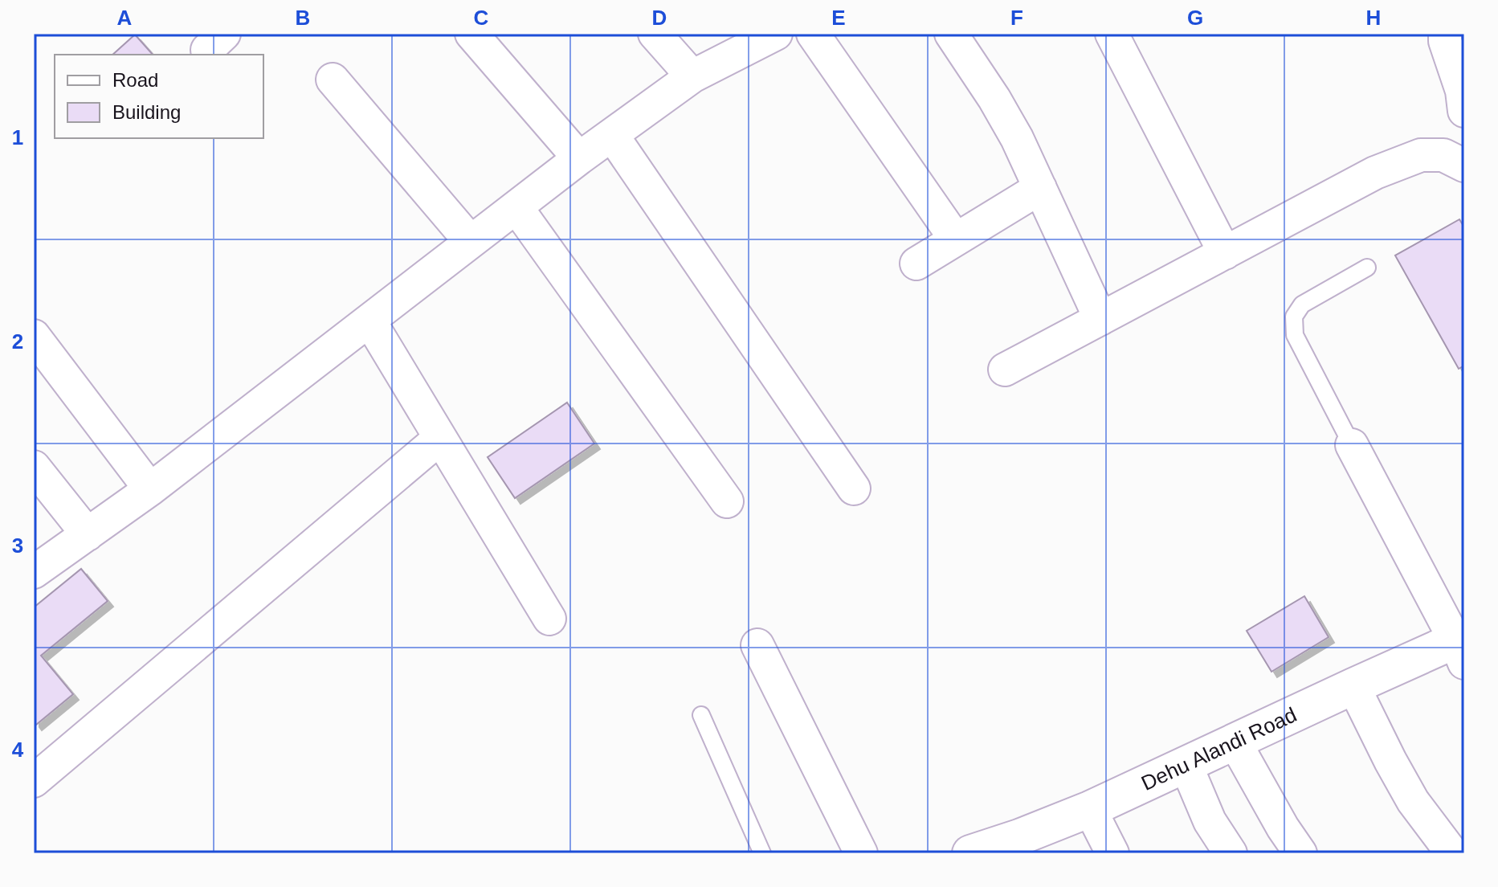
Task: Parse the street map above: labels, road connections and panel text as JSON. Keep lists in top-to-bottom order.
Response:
{
  "streets": {
    "main road": ["Dehu Alandi Road"]
  },
  "legend": ["Road", "Building"],
  "grid": {
    "columns": [
      "A",
      "B",
      "C",
      "D",
      "E",
      "F",
      "G",
      "H"
    ],
    "rows": [
      "1",
      "2",
      "3",
      "4"
    ]
  }
}
